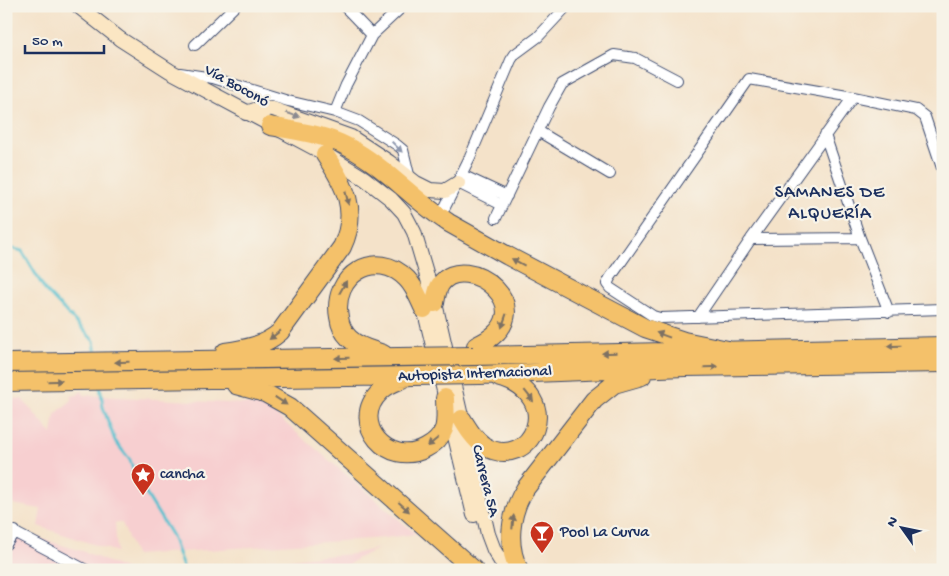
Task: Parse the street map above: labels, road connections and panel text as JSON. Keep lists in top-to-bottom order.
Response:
{
  "streets": {
    "highway": ["Autopista Internacional"],
    "main road": ["Vía Boconó", "Carrera 5A"]
  },
  "crossings": [
    ["Vía Boconó", "Carrera 5A"]
  ],
  "districts": ["SAMANES DE ALQUERÍA"],
  "places": {
    "place": ["cancha"],
    "bar": ["Pool La Curva"]
  },
  "scale_bar": "50 m",
  "north": "top left"
}
